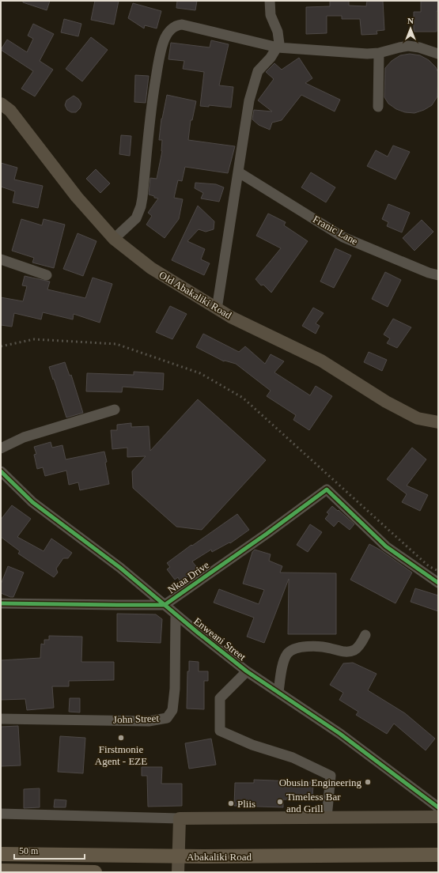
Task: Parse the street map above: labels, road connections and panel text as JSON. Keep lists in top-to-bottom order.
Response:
{
  "streets": {
    "highway": ["Abakaliki Road"],
    "main road": ["Old Abakaliki Road"],
    "street": [
      "Franic Lane",
      "Nkaa Drive",
      "Enweani Street",
      "John Street"
    ]
  },
  "crossings": [
    ["Nkaa Drive", "Enweani Street"],
    ["Enweani Street", "John Street"]
  ],
  "places": [
    "Firstmonie Agent - EZE",
    "Obusin Engineering",
    "Timeless Bar and Grill",
    "Pliis"
  ],
  "scale_bar": "50 m",
  "north": "top"
}
